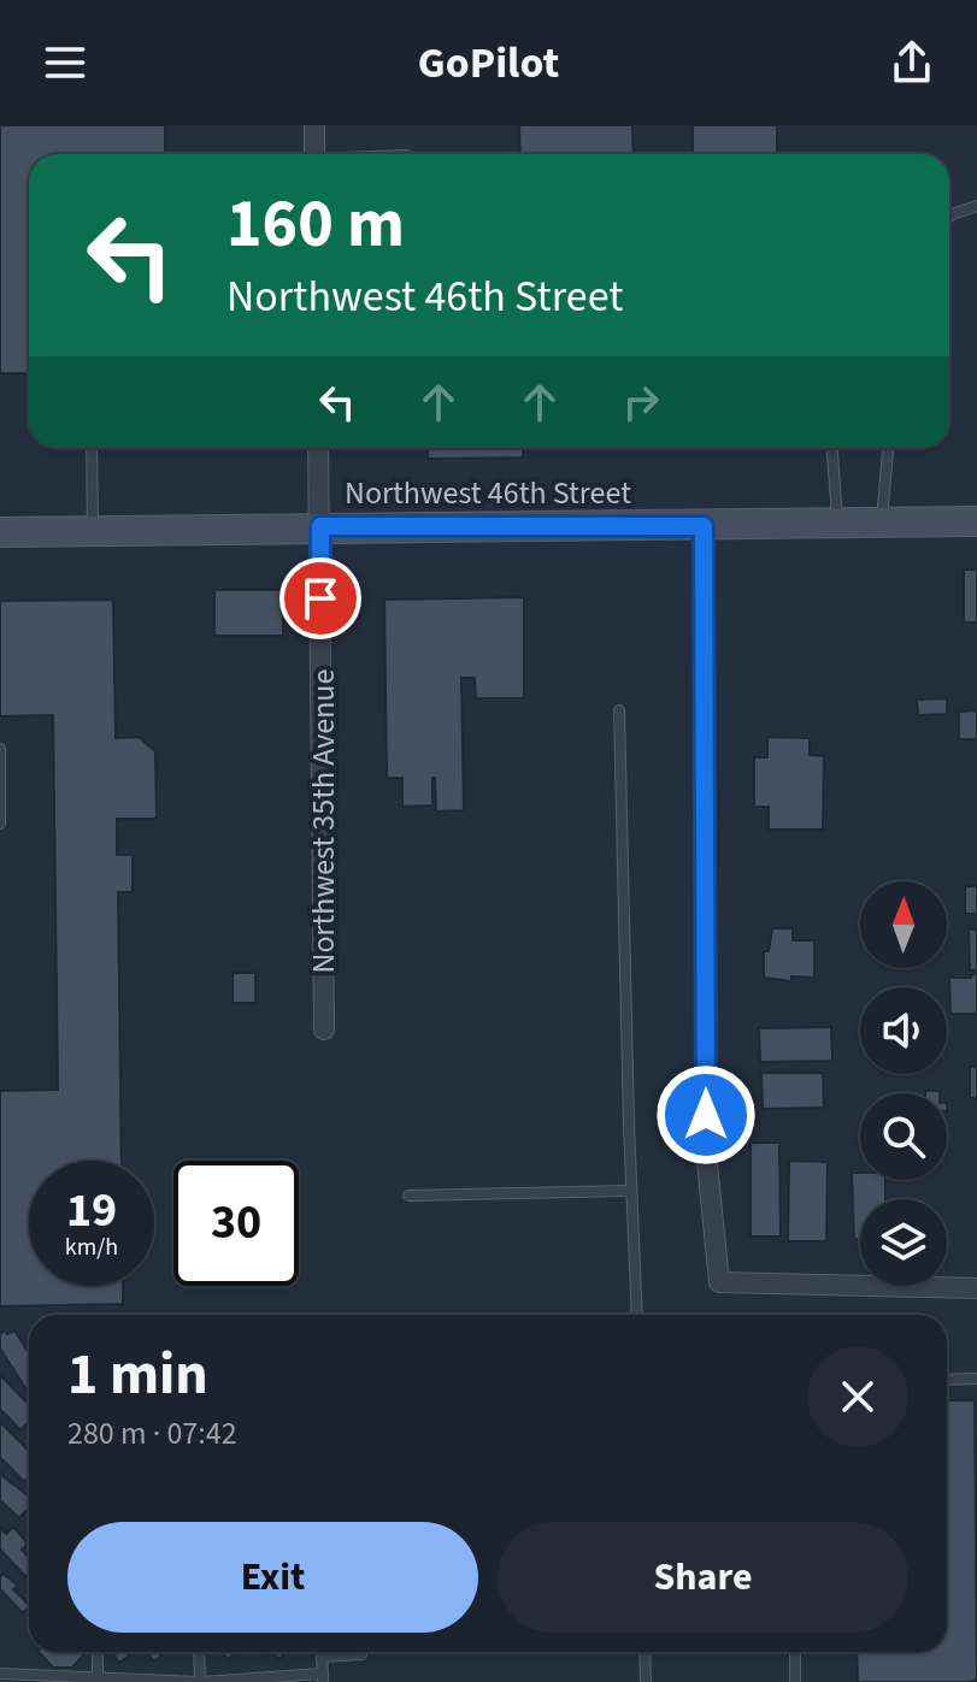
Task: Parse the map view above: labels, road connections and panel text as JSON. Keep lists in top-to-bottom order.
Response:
{
  "streets": {
    "street": ["Northwest 46th Street", "Northwest 35th Avenue"]
  },
  "crossings": [
    ["Northwest 46th Street", "Northwest 35th Avenue"]
  ],
  "north": "top",
  "page": {
    "header": "GoPilot",
    "turn": ["160 m", "Northwest 46th Street"],
    "speed": "19 km/h",
    "limit": "30",
    "heading": ["1 min", "280 m · 07:42"],
    "buttons": ["Exit", "Share"]
  }
}
